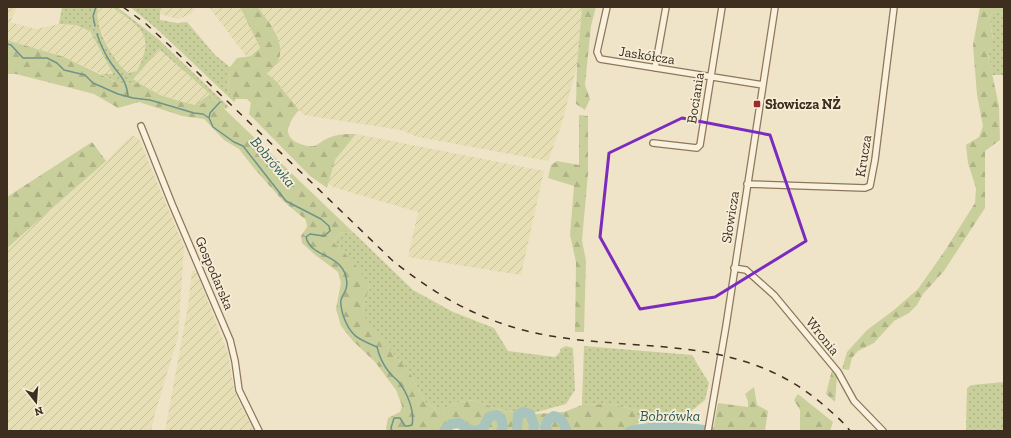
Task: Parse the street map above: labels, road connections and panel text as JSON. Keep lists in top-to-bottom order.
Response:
{
  "streets": {
    "street": [
      "Jaskółcza",
      "Bociania",
      "Krucza",
      "Słowicza",
      "Gospodarska",
      "Wronia"
    ]
  },
  "crossings": [
    ["Jaskółcza", "Bociania"],
    ["Jaskółcza", "Słowicza"],
    ["Krucza", "Słowicza"],
    ["Słowicza", "Wronia"]
  ],
  "water": ["Bobrówka"],
  "places": {
    "transit": ["Słowicza NŻ"]
  },
  "north": "bottom"
}
